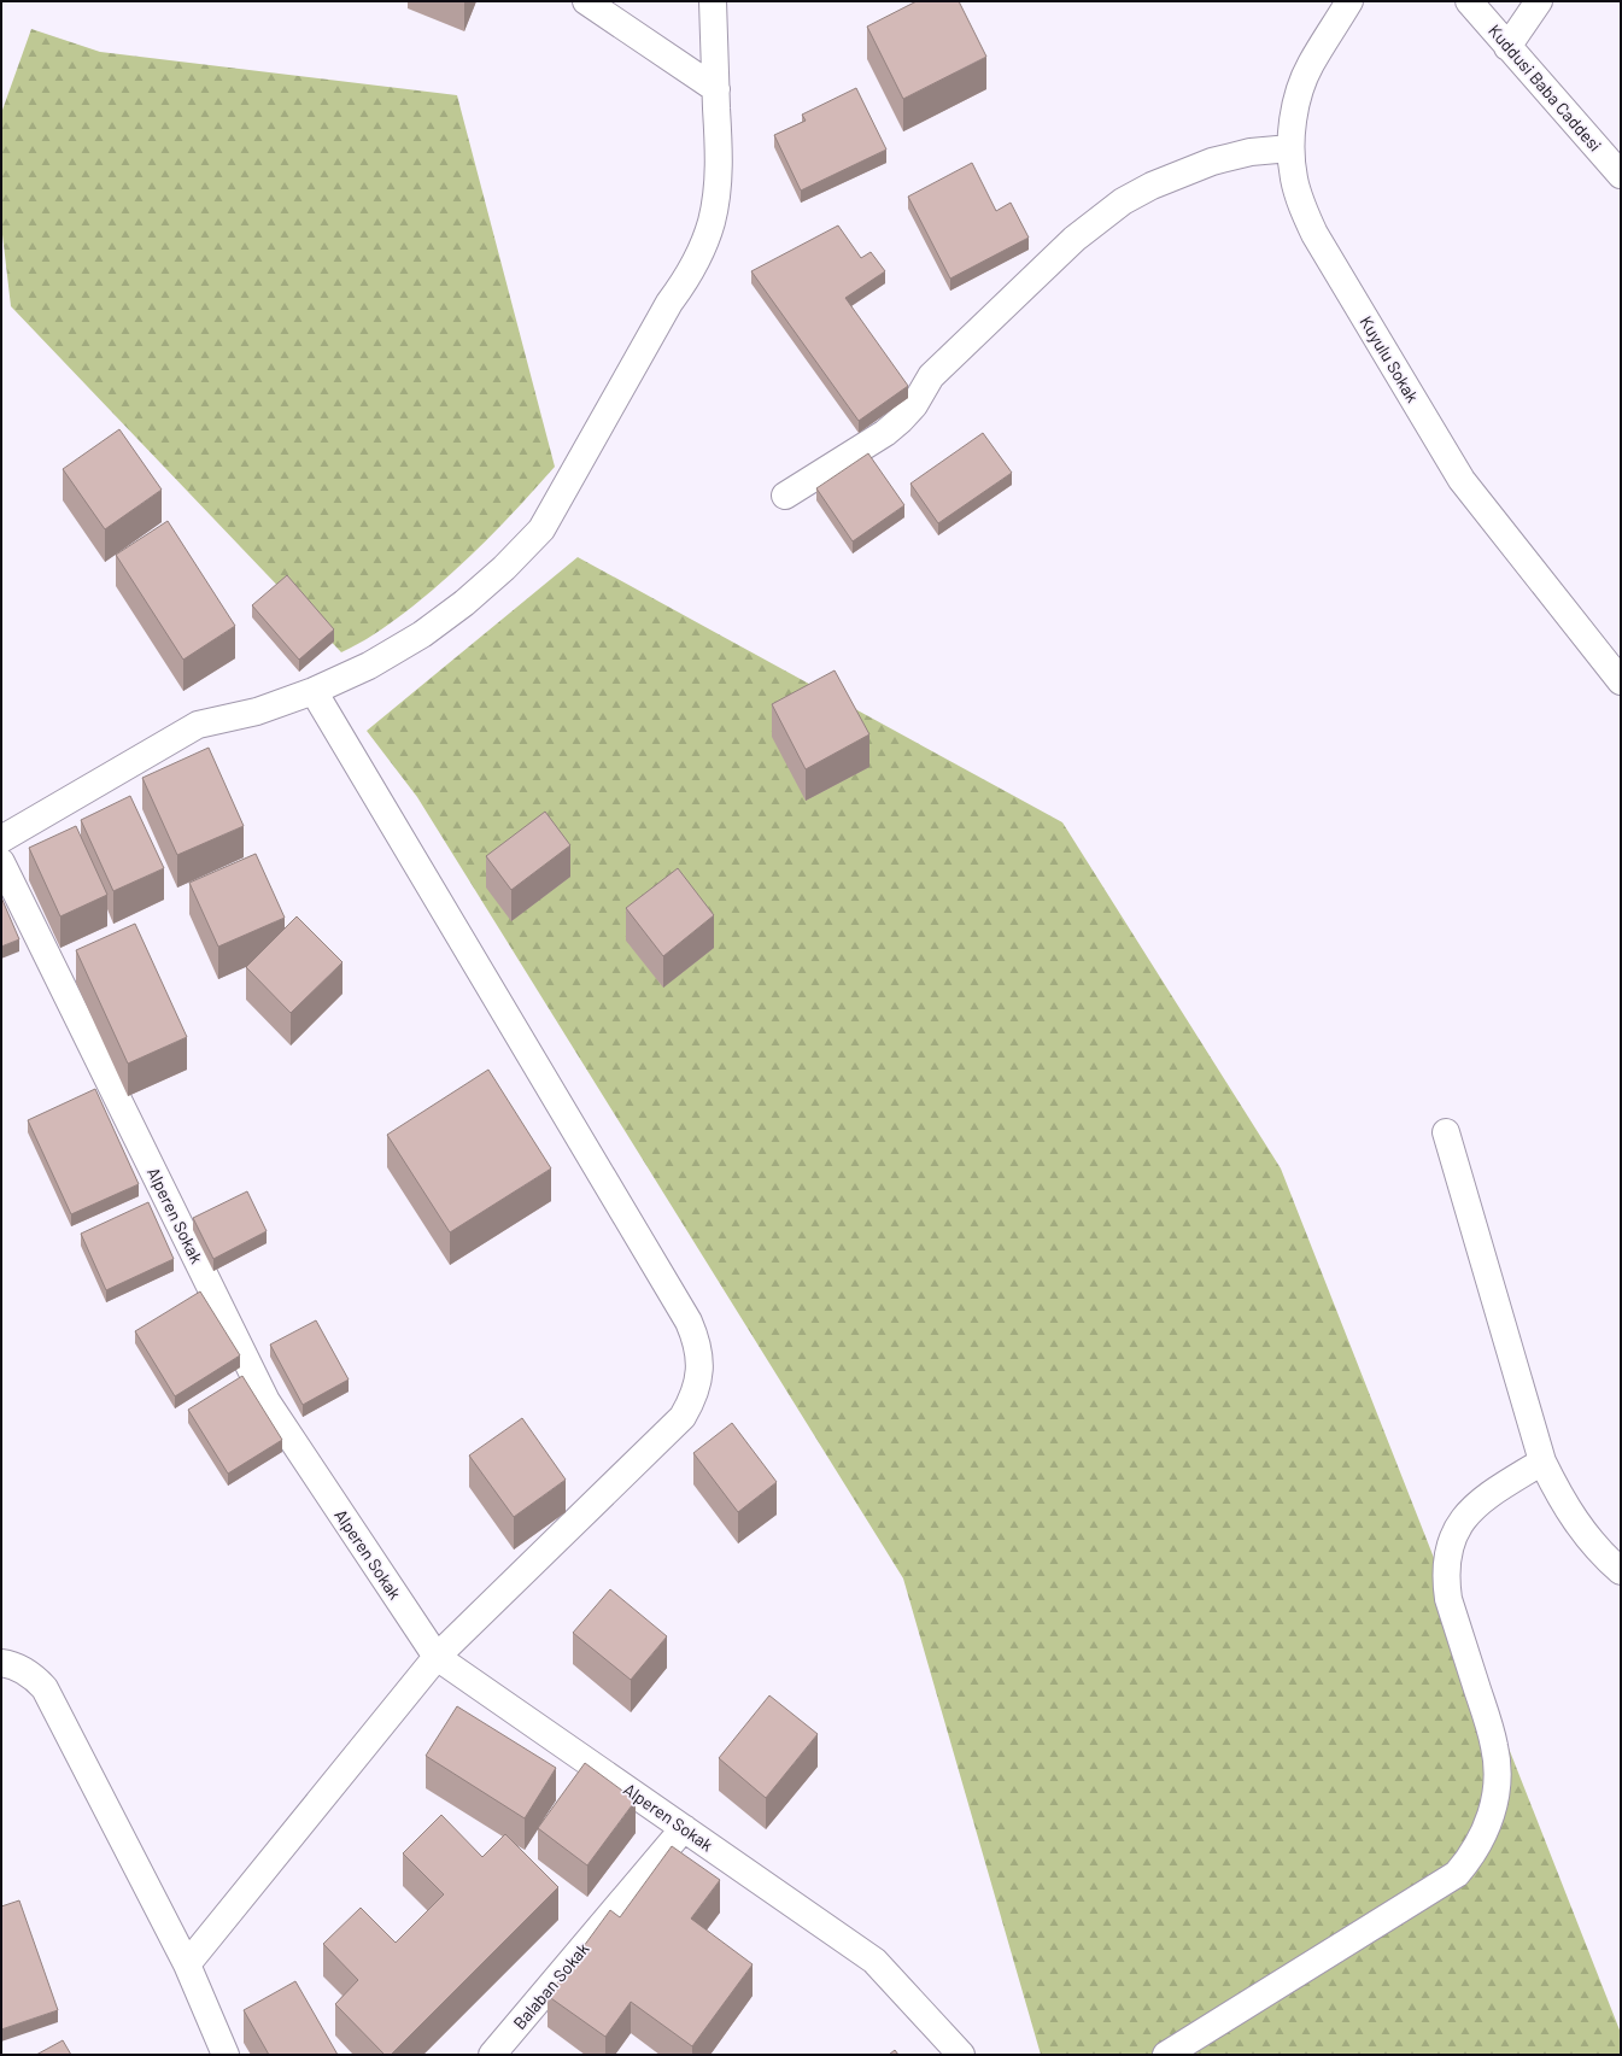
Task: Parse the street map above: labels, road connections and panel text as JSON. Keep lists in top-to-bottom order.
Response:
{
  "streets": {
    "street": [
      "Kuddusi Baba Caddesi",
      "Kuyulu Sokak",
      "Alperen Sokak",
      "Balaban Sokak"
    ]
  },
  "crossings": [
    ["Alperen Sokak", "Balaban Sokak"]
  ]
}
